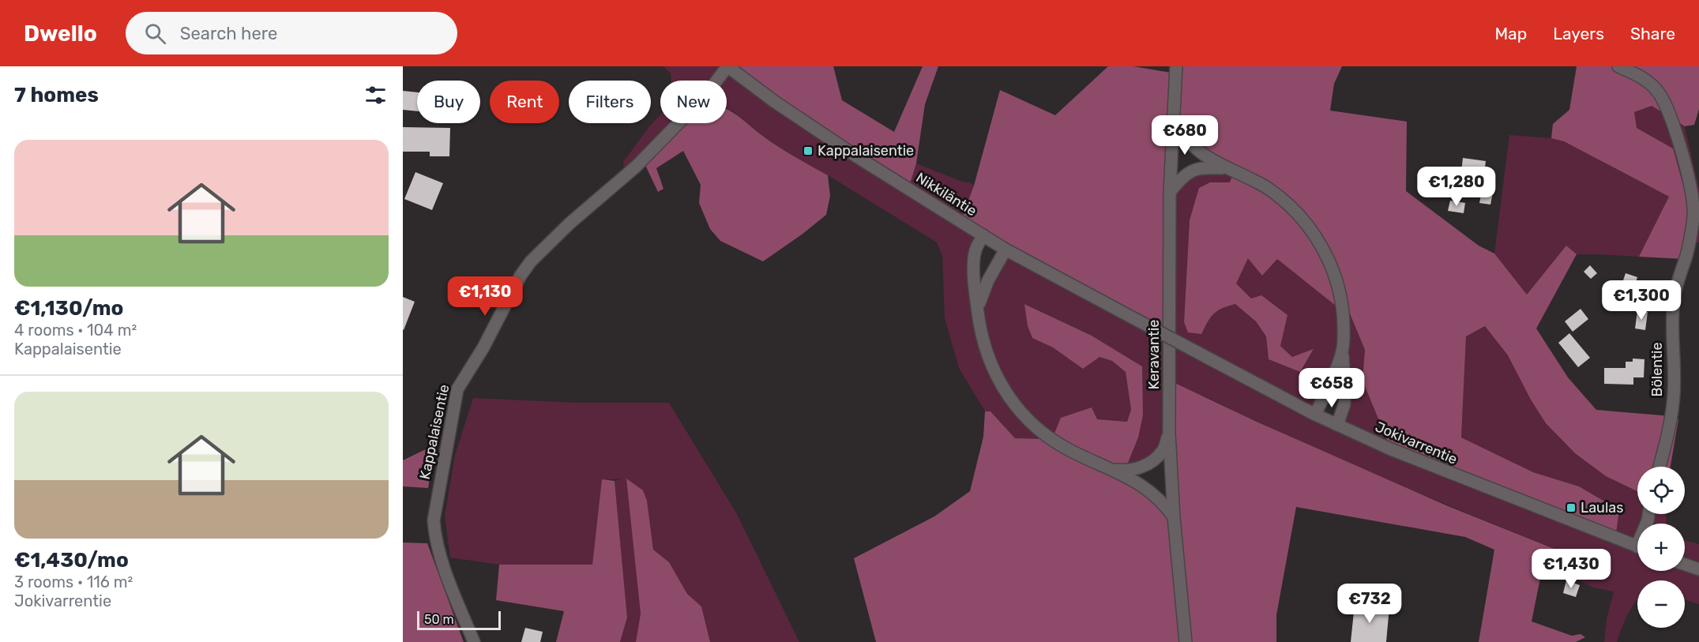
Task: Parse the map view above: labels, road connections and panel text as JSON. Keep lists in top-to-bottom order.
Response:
{
  "streets": {
    "street": [
      "Nikkiläntie",
      "Keravantie",
      "Bölentie",
      "Kappalaisentie",
      "Jokivarrentie"
    ]
  },
  "crossings": [
    ["Nikkiläntie", "Kappalaisentie"],
    ["Nikkiläntie", "Jokivarrentie"]
  ],
  "places": {
    "transit": ["Kappalaisentie", "Laulas"]
  },
  "scale_bar": "50 m",
  "page": {
    "header": "Dwello",
    "search": "Search here",
    "nav": ["Map", "Layers", "Share"],
    "heading": "7 homes",
    "chip": [
      "Buy",
      "Rent",
      "Filters",
      "New"
    ],
    "price": [
      "€680",
      "€1,280",
      "€1,130",
      "€1,300",
      "€658",
      "€1,430",
      "€732"
    ],
    "list": [
      {
        "name": "€1,130/mo",
        "note": "4 rooms · 104 m² · Kappalaisentie"
      },
      {
        "name": "€1,430/mo",
        "note": "3 rooms · 116 m² · Jokivarrentie"
      }
    ],
    "map_buttons": ["+", "−"],
    "scale": "50 m"
  }
}
